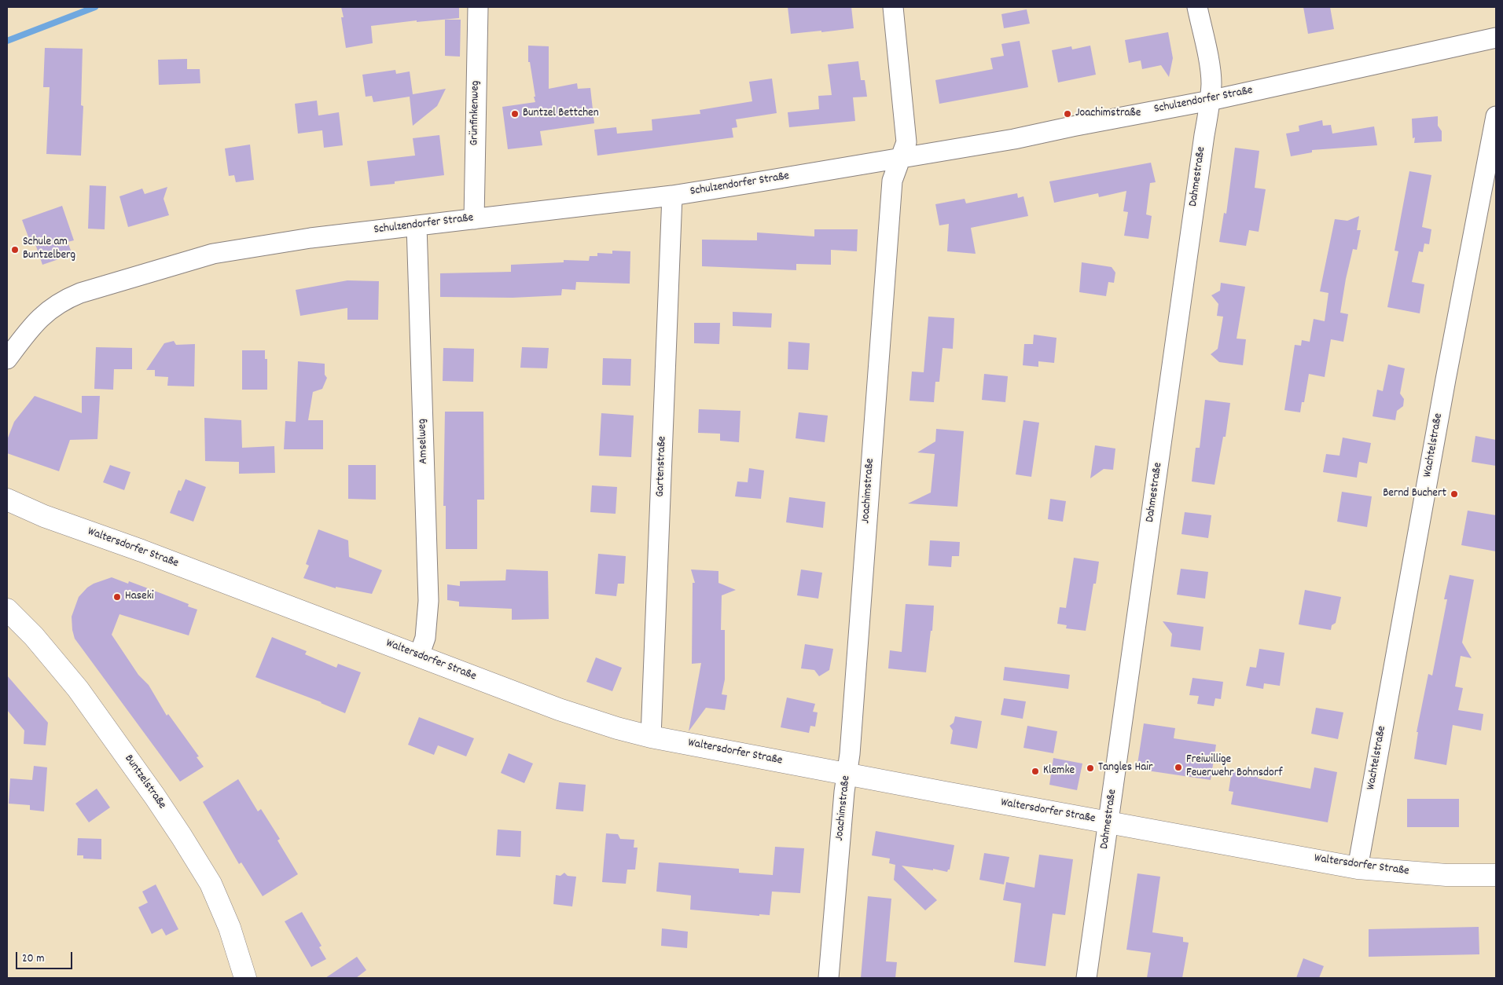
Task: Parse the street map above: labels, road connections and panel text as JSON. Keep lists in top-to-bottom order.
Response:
{
  "streets": {
    "street": [
      "Schulzendorfer Straße",
      "Grünfinkenweg",
      "Dahmestraße",
      "Amselweg",
      "Wachtelstraße",
      "Gartenstraße",
      "Joachimstraße",
      "Waltersdorfer Straße",
      "Buntzelstraße"
    ]
  },
  "crossings": [
    ["Schulzendorfer Straße", "Grünfinkenweg"],
    ["Schulzendorfer Straße", "Dahmestraße"],
    ["Schulzendorfer Straße", "Amselweg"],
    ["Schulzendorfer Straße", "Gartenstraße"],
    ["Schulzendorfer Straße", "Joachimstraße"],
    ["Dahmestraße", "Waltersdorfer Straße"],
    ["Amselweg", "Waltersdorfer Straße"],
    ["Wachtelstraße", "Waltersdorfer Straße"],
    ["Gartenstraße", "Waltersdorfer Straße"],
    ["Joachimstraße", "Waltersdorfer Straße"]
  ],
  "places": [
    "Buntzel Bettchen",
    "Joachimstraße",
    "Schule am Buntzelberg",
    "Bernd Buchert",
    "Haseki",
    "Freiwillige Feuerwehr Bohnsdorf",
    "Tangles Hair",
    "Klemke"
  ],
  "scale_bar": "20 m"
}
